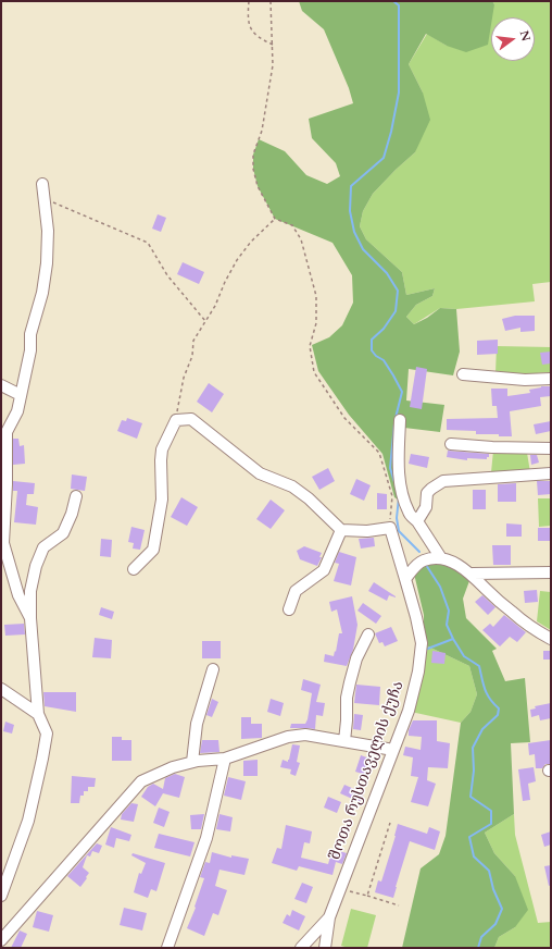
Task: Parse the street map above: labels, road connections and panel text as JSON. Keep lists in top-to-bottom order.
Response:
{
  "streets": {
    "street": ["შოთა რუსთაველის ქუჩა"]
  },
  "north": "right"
}
